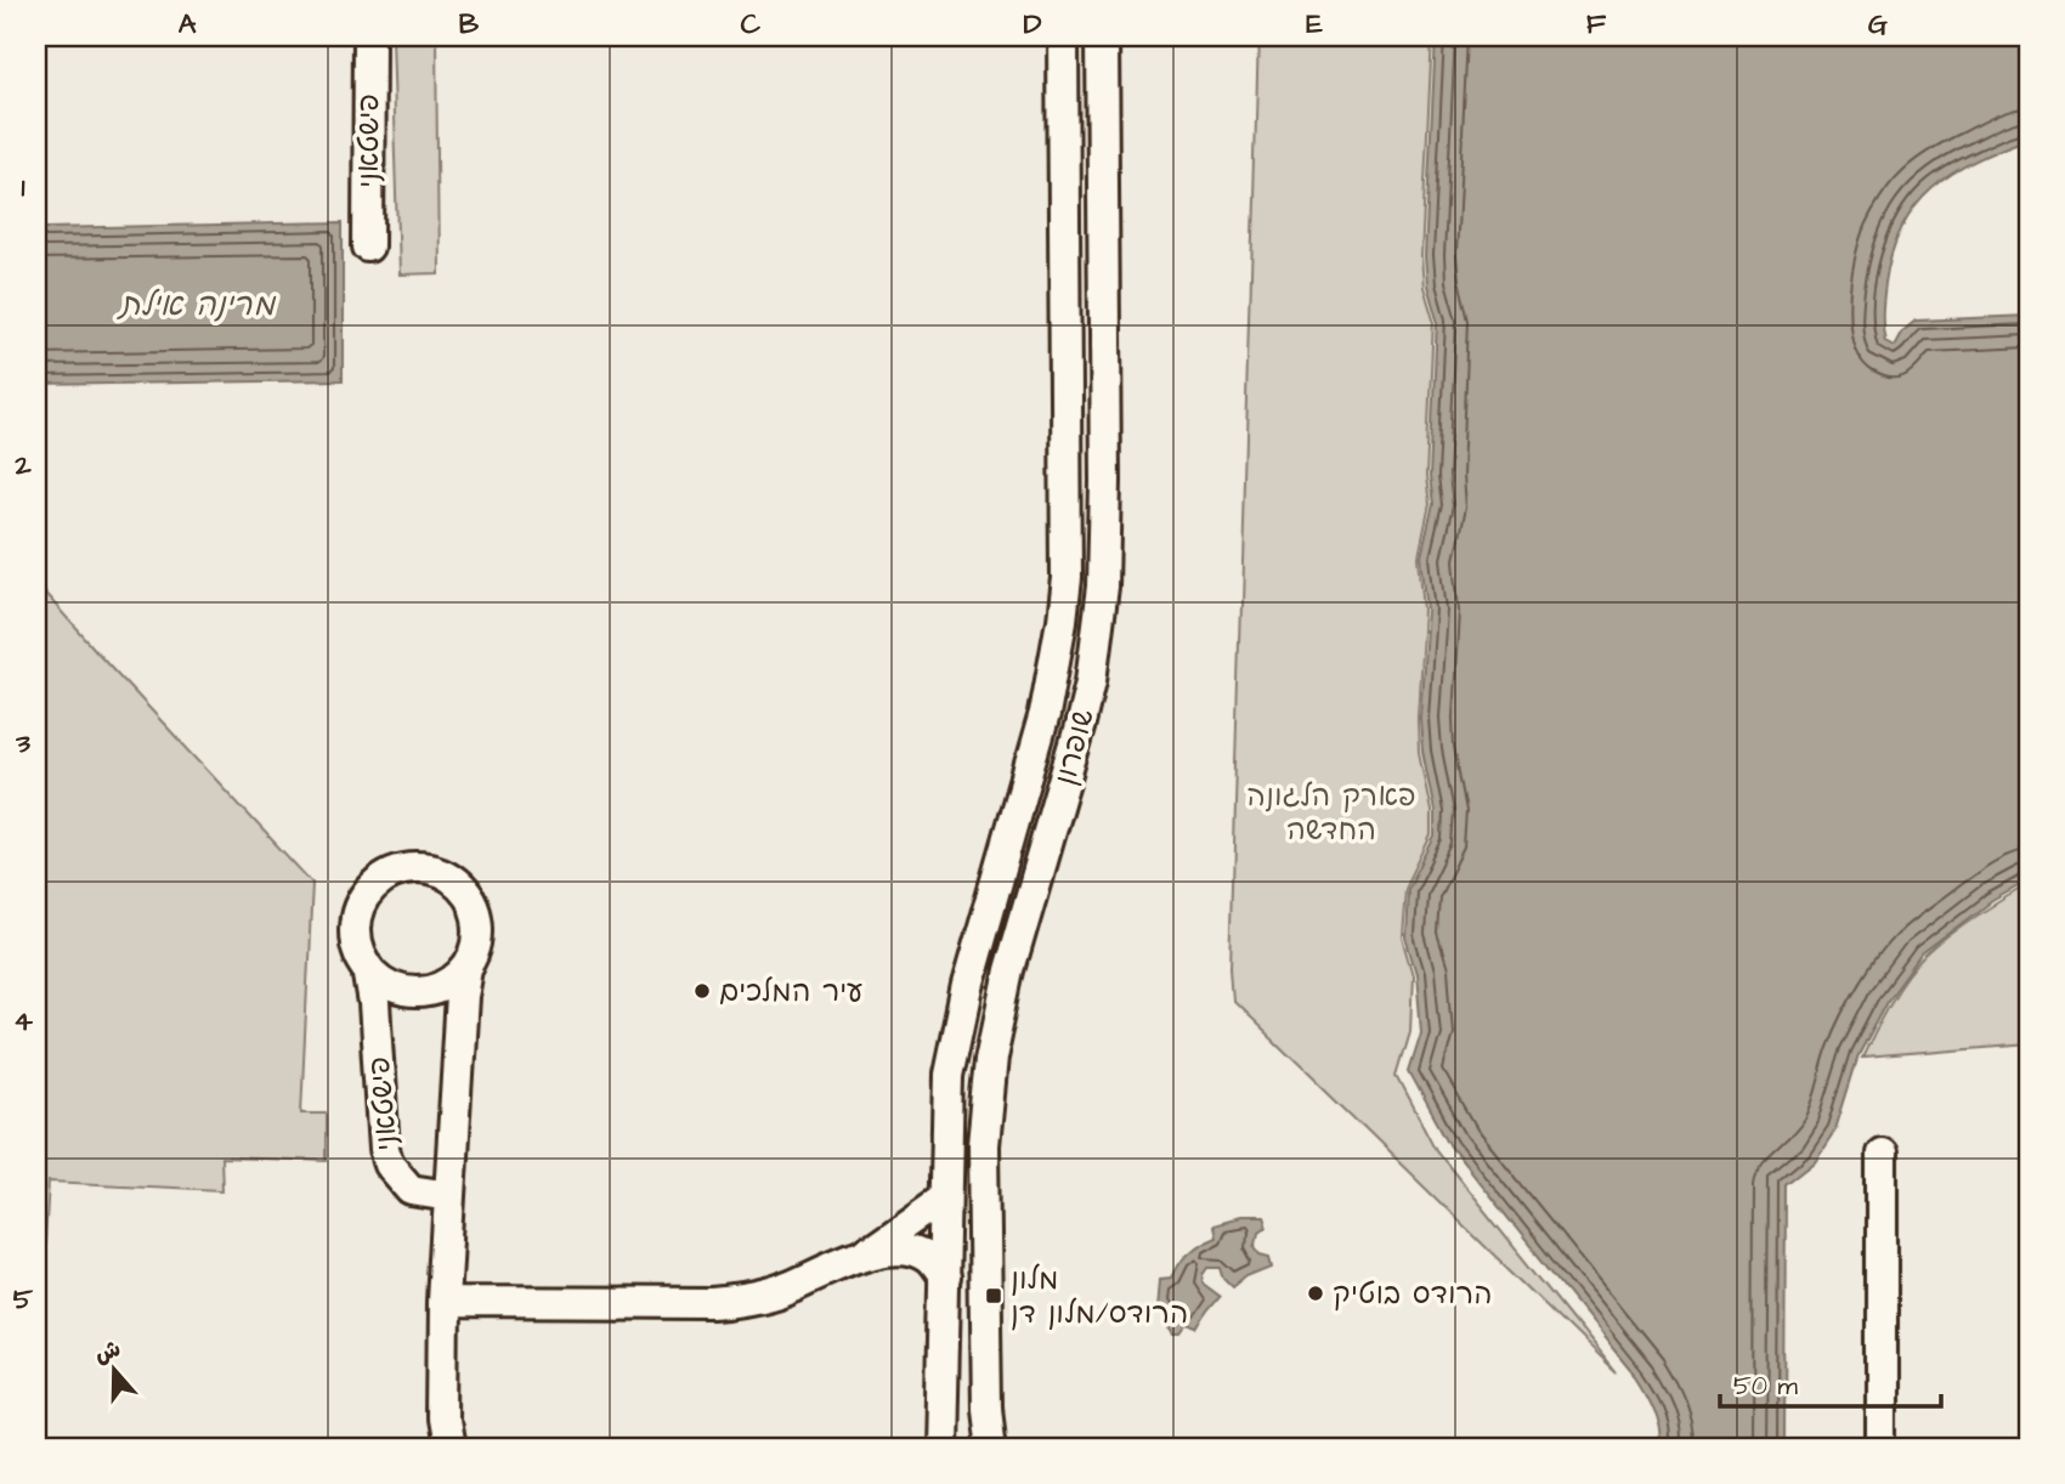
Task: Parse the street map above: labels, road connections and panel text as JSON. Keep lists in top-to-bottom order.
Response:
{
  "streets": {
    "street": ["פישטאני", "שופרון"]
  },
  "water": ["מרינה אילת"],
  "parks": ["פארק הלגונה החדשה"],
  "places": {
    "other": ["עיר המלכים", "הרודס בוטיק"],
    "transit": ["מלון הרודס/מלון דן"]
  },
  "scale_bar": "50 m",
  "north": "top",
  "grid": {
    "columns": [
      "A",
      "B",
      "C",
      "D",
      "E",
      "F",
      "G"
    ],
    "rows": [
      "1",
      "2",
      "3",
      "4",
      "5"
    ]
  }
}
